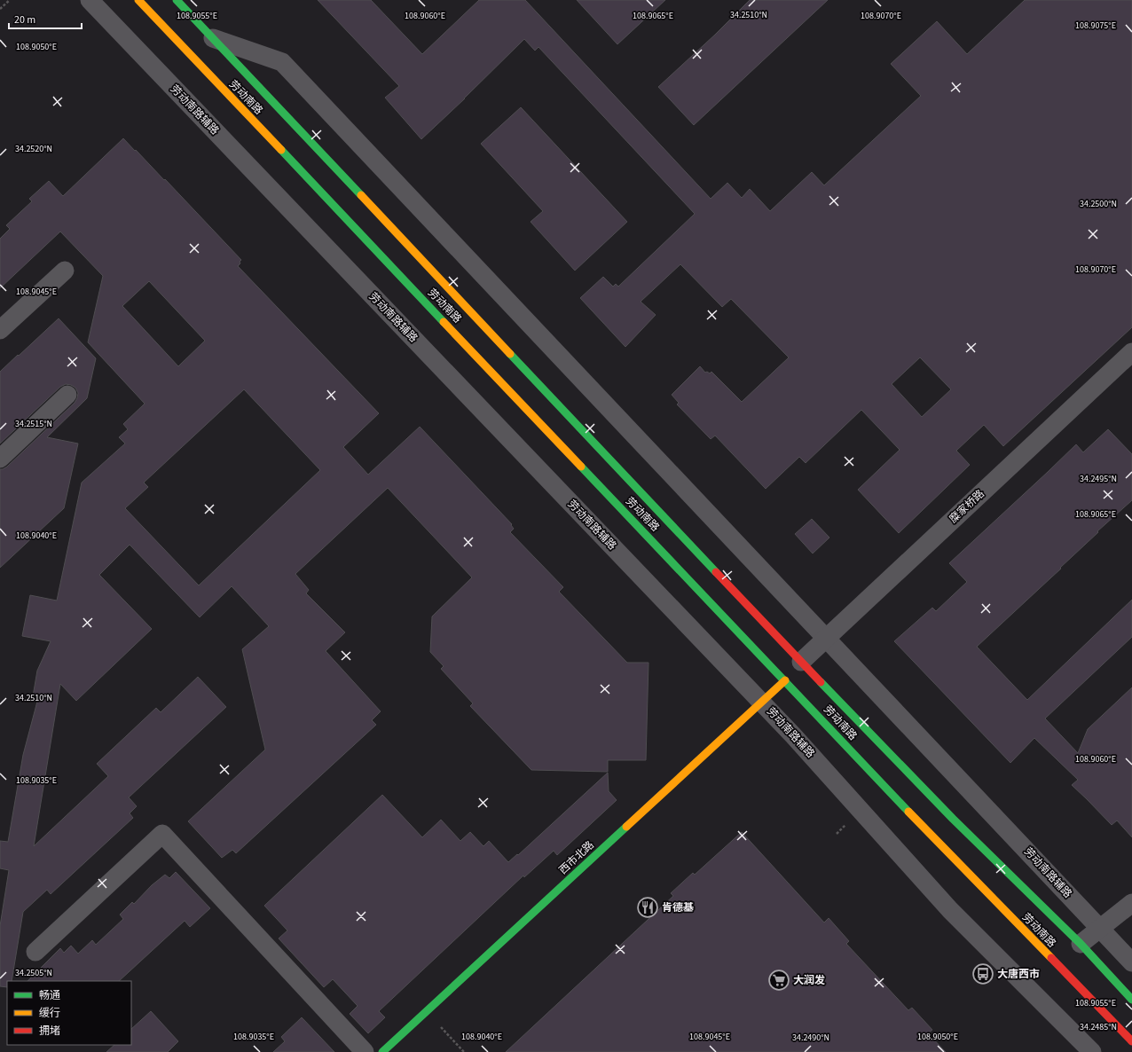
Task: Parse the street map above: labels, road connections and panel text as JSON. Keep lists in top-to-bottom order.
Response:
{
  "streets": {
    "main road": ["劳动南路", "西市北路"],
    "street": ["劳动南路辅路", "糜家桥路"]
  },
  "crossings": [
    ["劳动南路", "劳动南路辅路"],
    ["劳动南路", "糜家桥路"],
    ["劳动南路", "西市北路"],
    ["劳动南路辅路", "糜家桥路"],
    ["劳动南路辅路", "西市北路"]
  ],
  "places": {
    "restaurant": ["肯德基"],
    "bus stop": ["大唐西市"],
    "supermarket": ["大润发"]
  },
  "legend": ["畅通", "缓行", "拥堵"],
  "scale_bar": "20 m",
  "coordinates": [
    "34.2510°N",
    "108.9055°E",
    "108.9060°E",
    "108.9065°E",
    "108.9070°E",
    "108.9075°E",
    "108.9050°E",
    "34.2520°N",
    "34.2500°N",
    "108.9045°E",
    "34.2515°N",
    "34.2495°N",
    "108.9040°E",
    "108.9035°E",
    "34.2505°N",
    "34.2485°N",
    "34.2490°N"
  ]
}
